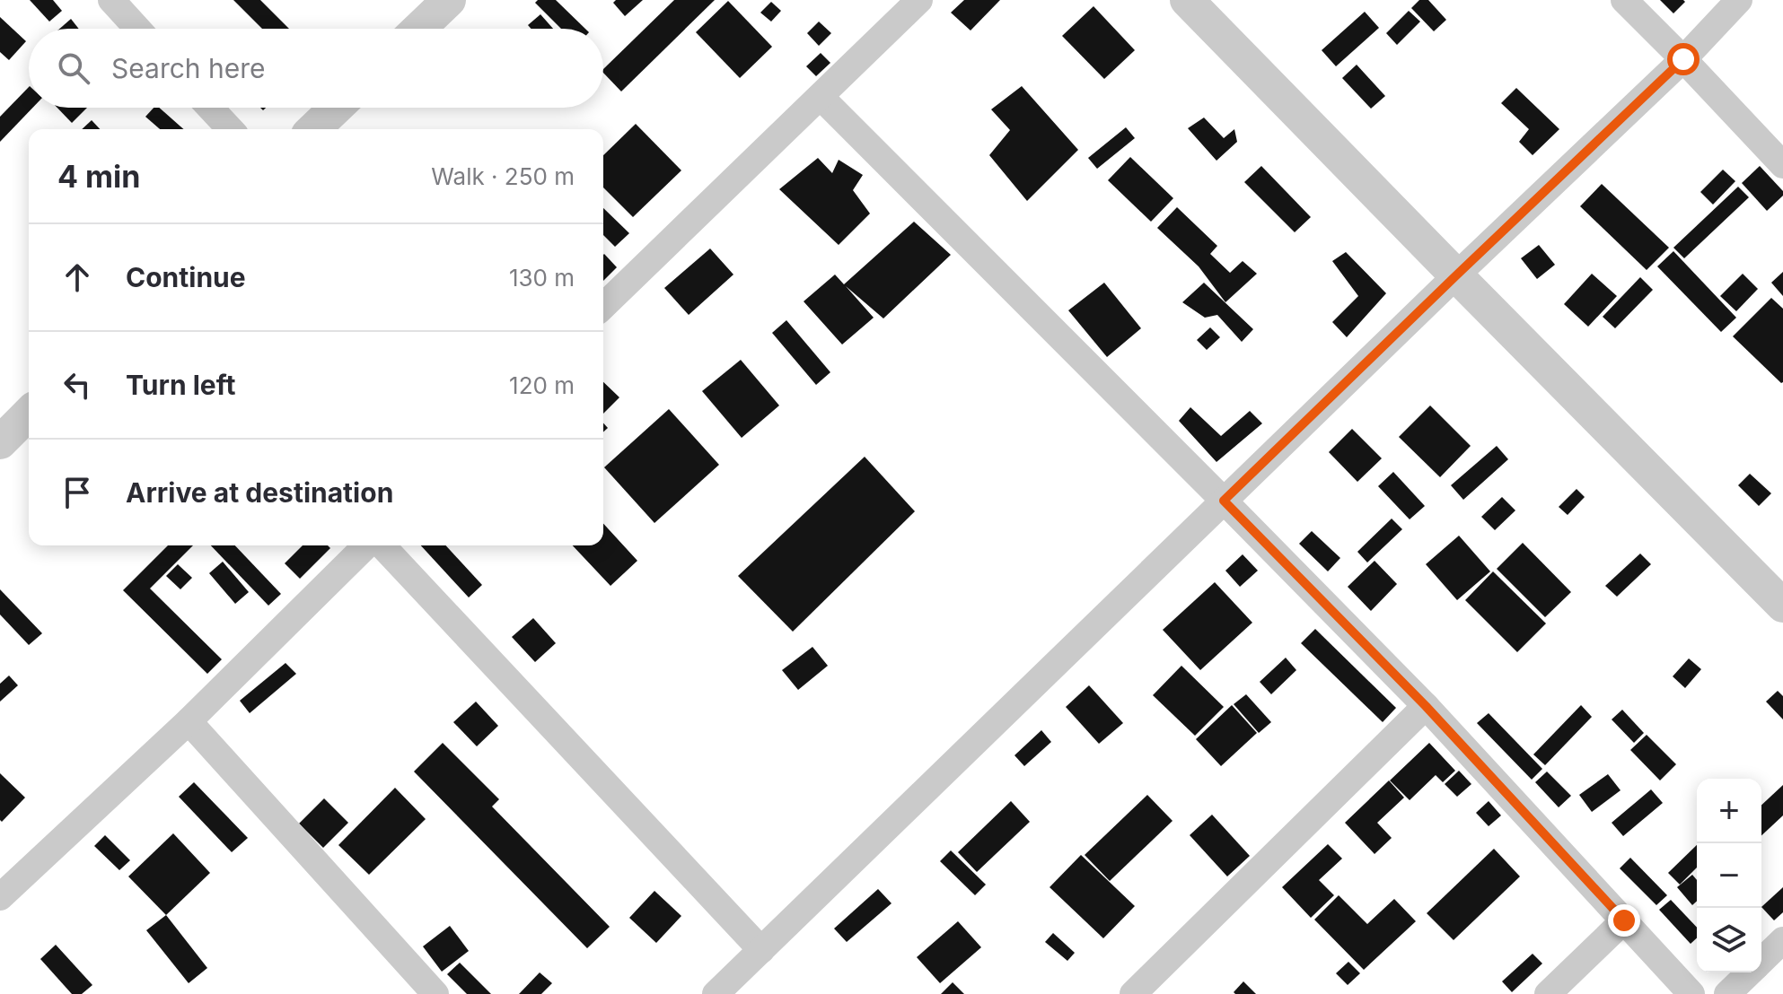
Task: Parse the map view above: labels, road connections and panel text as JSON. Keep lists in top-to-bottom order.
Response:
{
  "page": {
    "search": "Search here",
    "heading": ["4 min", "Walk · 250 m"],
    "list": [
      ["Continue", "130 m"],
      ["Turn left", "120 m"],
      "Arrive at destination"
    ],
    "map_buttons": ["+", "−"]
  }
}
